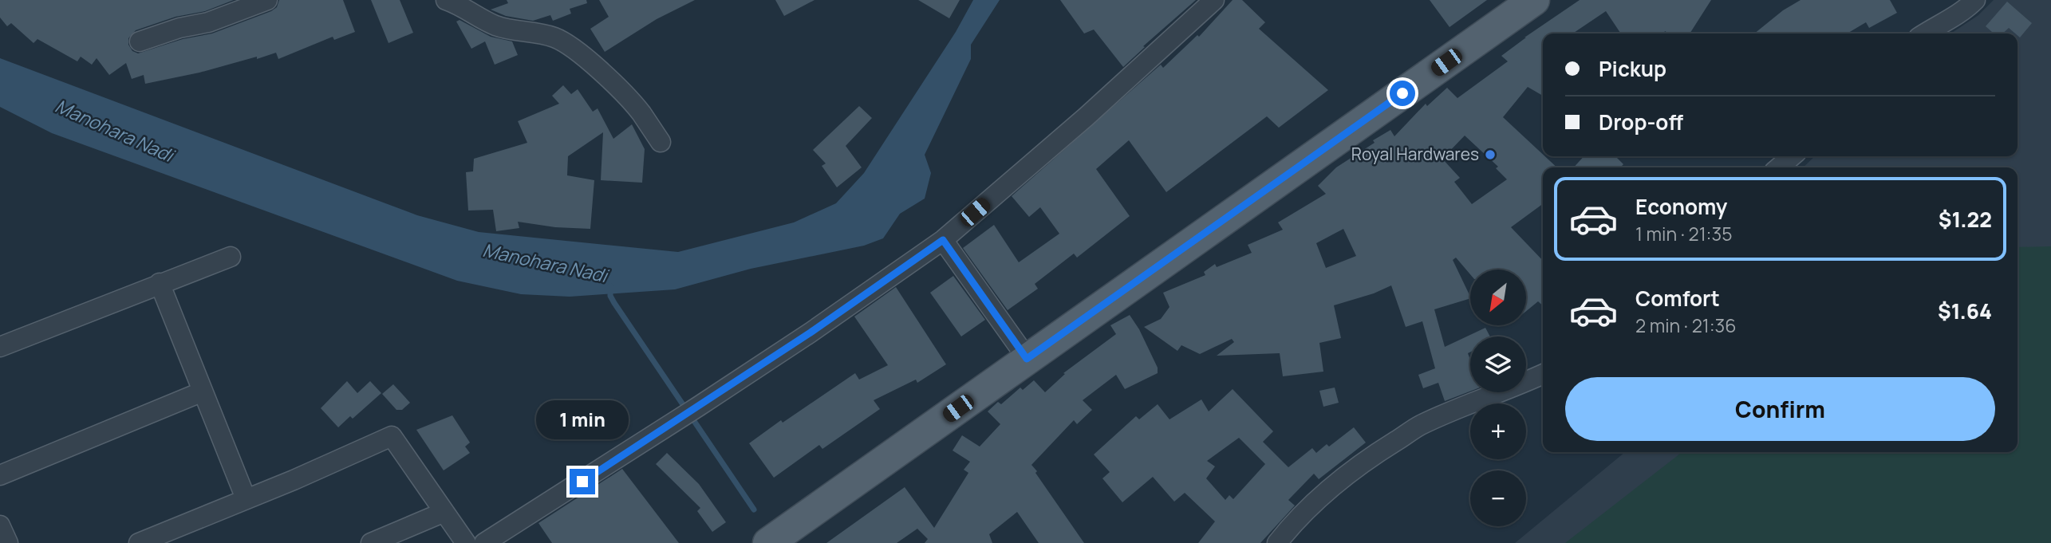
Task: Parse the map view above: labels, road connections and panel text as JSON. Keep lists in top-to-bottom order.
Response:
{
  "water": ["Manohara Nadi"],
  "places": ["Royal Hardwares"],
  "north": "bottom left",
  "page": {
    "banner": ["Pickup", "Drop-off"],
    "list": [
      {
        "name": "Economy",
        "note": "1 min · 21:35",
        "value": "$1.22"
      },
      {
        "name": "Comfort",
        "note": "2 min · 21:36",
        "value": "$1.64"
      }
    ],
    "map_buttons": ["+", "−"],
    "buttons": "Confirm",
    "bubble": "1 min"
  }
}
